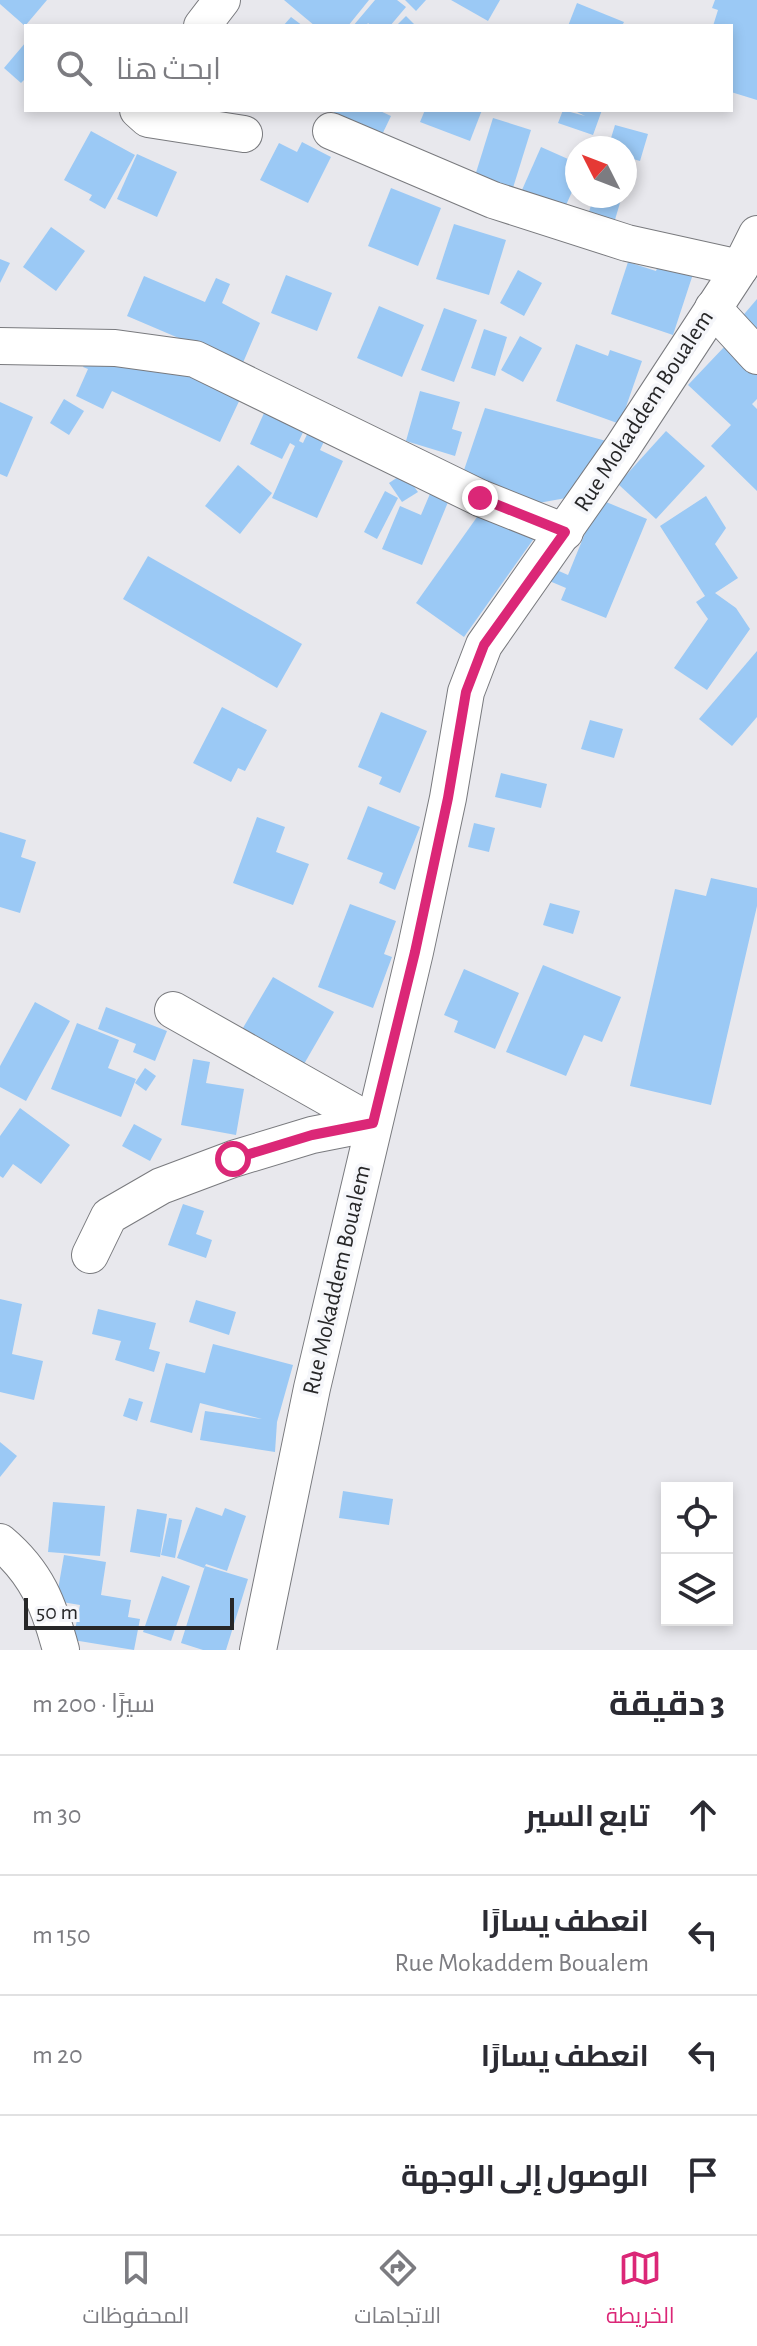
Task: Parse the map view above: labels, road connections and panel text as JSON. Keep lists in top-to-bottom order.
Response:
{
  "streets": {
    "street": ["Rue Mokaddem Boualem"]
  },
  "scale_bar": "50 m",
  "north": "top left",
  "page": {
    "search": "ابحث هنا",
    "scale": "50 m",
    "heading": ["3 دقيقة", "سيرًا · 200 m"],
    "list": [
      ["تابع السير", "30 m"],
      ["انعطف يسارًا", "Rue Mokaddem Boualem", "150 m"],
      ["انعطف يسارًا", "20 m"],
      "الوصول إلى الوجهة"
    ],
    "nav": ["الخريطة", "الاتجاهات", "المحفوظات"]
  }
}
